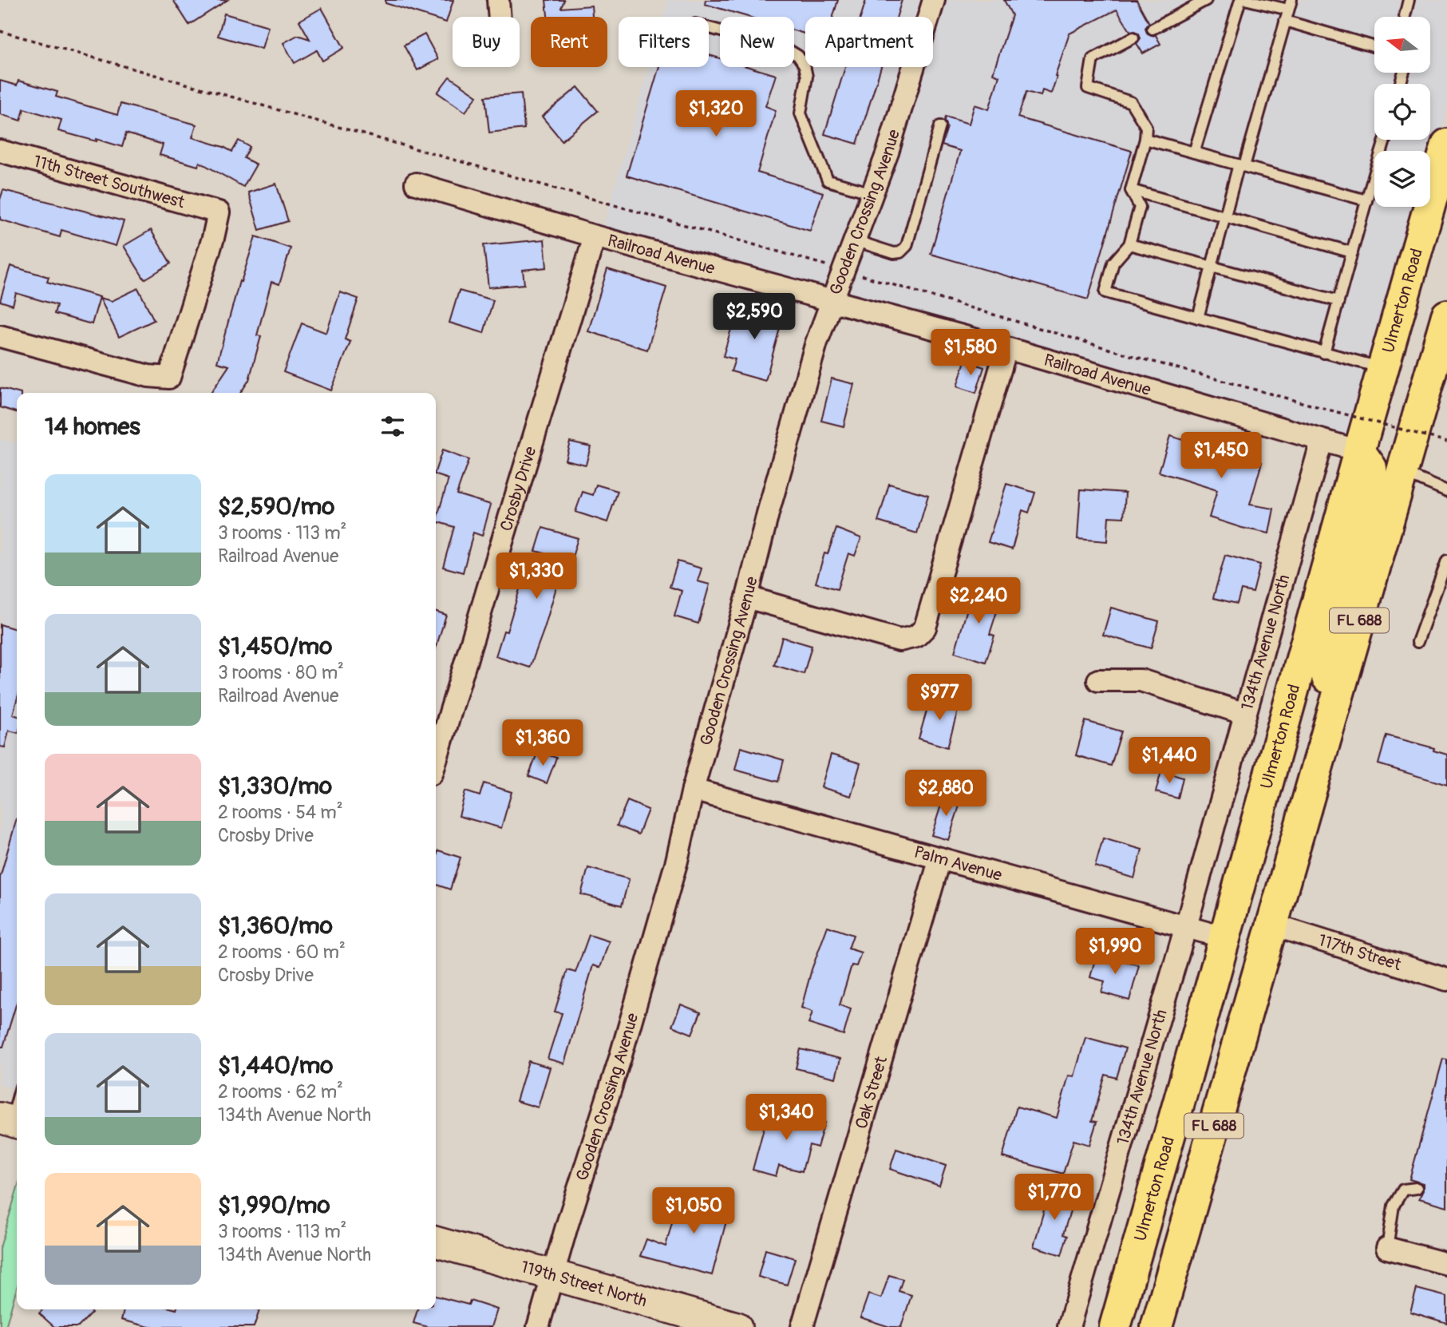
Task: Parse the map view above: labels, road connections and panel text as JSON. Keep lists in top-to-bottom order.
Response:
{
  "streets": {
    "main road": ["Ulmerton Road", "FL 688"],
    "street": [
      "11th Street Southwest",
      "Gooden Crossing Avenue",
      "Railroad Avenue",
      "Crosby Drive",
      "134th Avenue North",
      "Palm Avenue",
      "117th Street",
      "Oak Street",
      "119th Street North"
    ]
  },
  "crossings": [
    ["Gooden Crossing Avenue", "Railroad Avenue"],
    ["Gooden Crossing Avenue", "Palm Avenue"],
    ["Gooden Crossing Avenue", "119th Street North"],
    ["Railroad Avenue", "Ulmerton Road"],
    ["Railroad Avenue", "Crosby Drive"],
    ["Railroad Avenue", "134th Avenue North"],
    ["Ulmerton Road", "Palm Avenue"],
    ["FL 688", "117th Street"],
    ["134th Avenue North", "Palm Avenue"],
    ["Palm Avenue", "Oak Street"]
  ],
  "north": "left",
  "page": {
    "chip": [
      "Buy",
      "Rent",
      "Filters",
      "New",
      "Apartment"
    ],
    "price": [
      "$1,320",
      "$2,590",
      "$1,580",
      "$1,450",
      "$1,330",
      "$2,240",
      "$977",
      "$1,360",
      "$1,440",
      "$2,880",
      "$1,990",
      "$1,340",
      "$1,770",
      "$1,050"
    ],
    "heading": "14 homes",
    "list": [
      {
        "name": "$2,590/mo",
        "note": "3 rooms · 113 m² · Railroad Avenue"
      },
      {
        "name": "$1,450/mo",
        "note": "3 rooms · 80 m² · Railroad Avenue"
      },
      {
        "name": "$1,330/mo",
        "note": "2 rooms · 54 m² · Crosby Drive"
      },
      {
        "name": "$1,360/mo",
        "note": "2 rooms · 60 m² · Crosby Drive"
      },
      {
        "name": "$1,440/mo",
        "note": "2 rooms · 62 m² · 134th Avenue North"
      },
      {
        "name": "$1,990/mo",
        "note": "3 rooms · 113 m² · 134th Avenue North"
      }
    ]
  }
}
